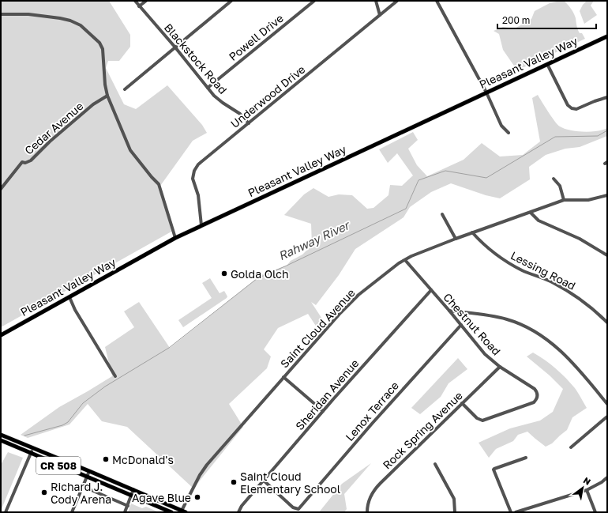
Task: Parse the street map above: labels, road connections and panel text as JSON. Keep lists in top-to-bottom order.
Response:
{
  "streets": {
    "main road": ["Pleasant Valley Way", "CR 508"],
    "street": [
      "Powell Drive",
      "Blackstock Road",
      "Underwood Drive",
      "Cedar Avenue",
      "Lessing Road",
      "Chestnut Road",
      "Saint Cloud Avenue",
      "Sheridan Avenue",
      "Lenox Terrace",
      "Rock Spring Avenue"
    ]
  },
  "crossings": [
    ["Powell Drive", "Blackstock Road"],
    ["Blackstock Road", "Underwood Drive"],
    ["Pleasant Valley Way", "Underwood Drive"],
    ["Lessing Road", "Saint Cloud Avenue"],
    ["Chestnut Road", "Saint Cloud Avenue"],
    ["Chestnut Road", "Sheridan Avenue"],
    ["Chestnut Road", "Lenox Terrace"],
    ["Chestnut Road", "Rock Spring Avenue"],
    ["Saint Cloud Avenue", "CR 508"],
    ["Sheridan Avenue", "Lenox Terrace"]
  ],
  "water": ["Rahway River"],
  "places": [
    "Golda Olch",
    "McDonald's",
    "Saint Cloud Elementary School",
    "Richard J. Cody Arena",
    "Agave Blue"
  ],
  "scale_bar": "200 m",
  "north": "top right"
}
